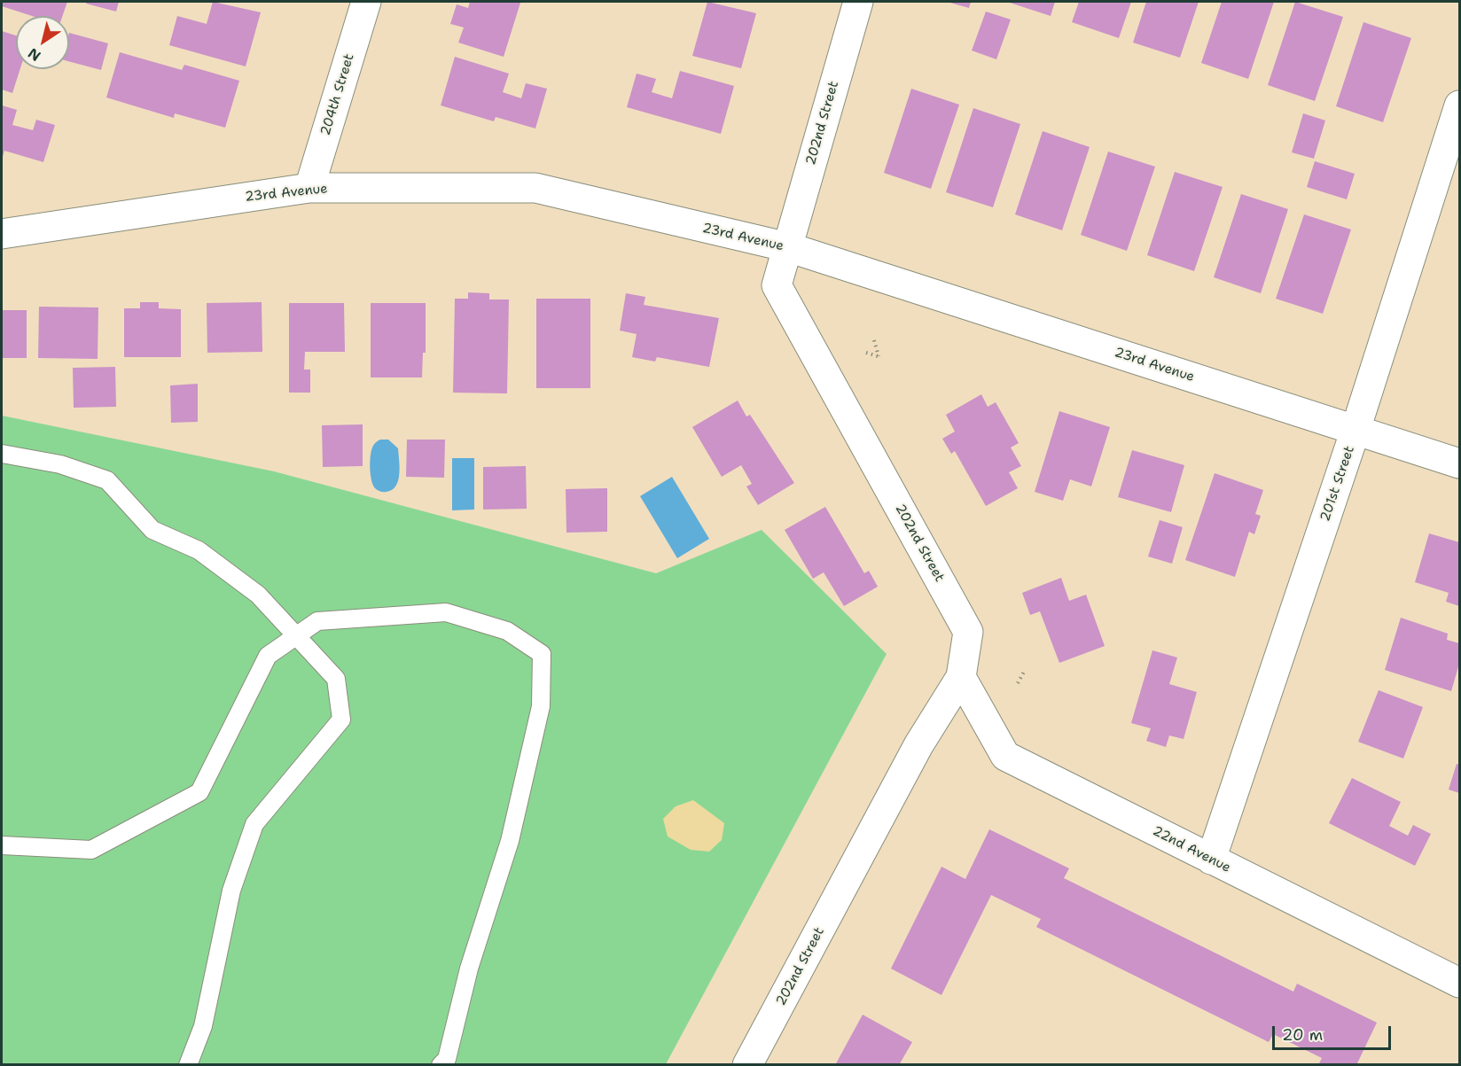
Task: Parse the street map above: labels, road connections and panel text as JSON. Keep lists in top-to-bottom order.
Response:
{
  "streets": {
    "street": [
      "204th Street",
      "202nd Street",
      "23rd Avenue",
      "201st Street",
      "22nd Avenue"
    ]
  },
  "crossings": [
    ["204th Street", "23rd Avenue"],
    ["202nd Street", "23rd Avenue"],
    ["202nd Street", "22nd Avenue"],
    ["23rd Avenue", "201st Street"],
    ["201st Street", "22nd Avenue"]
  ],
  "scale_bar": "20 m",
  "north": "bottom left"
}
